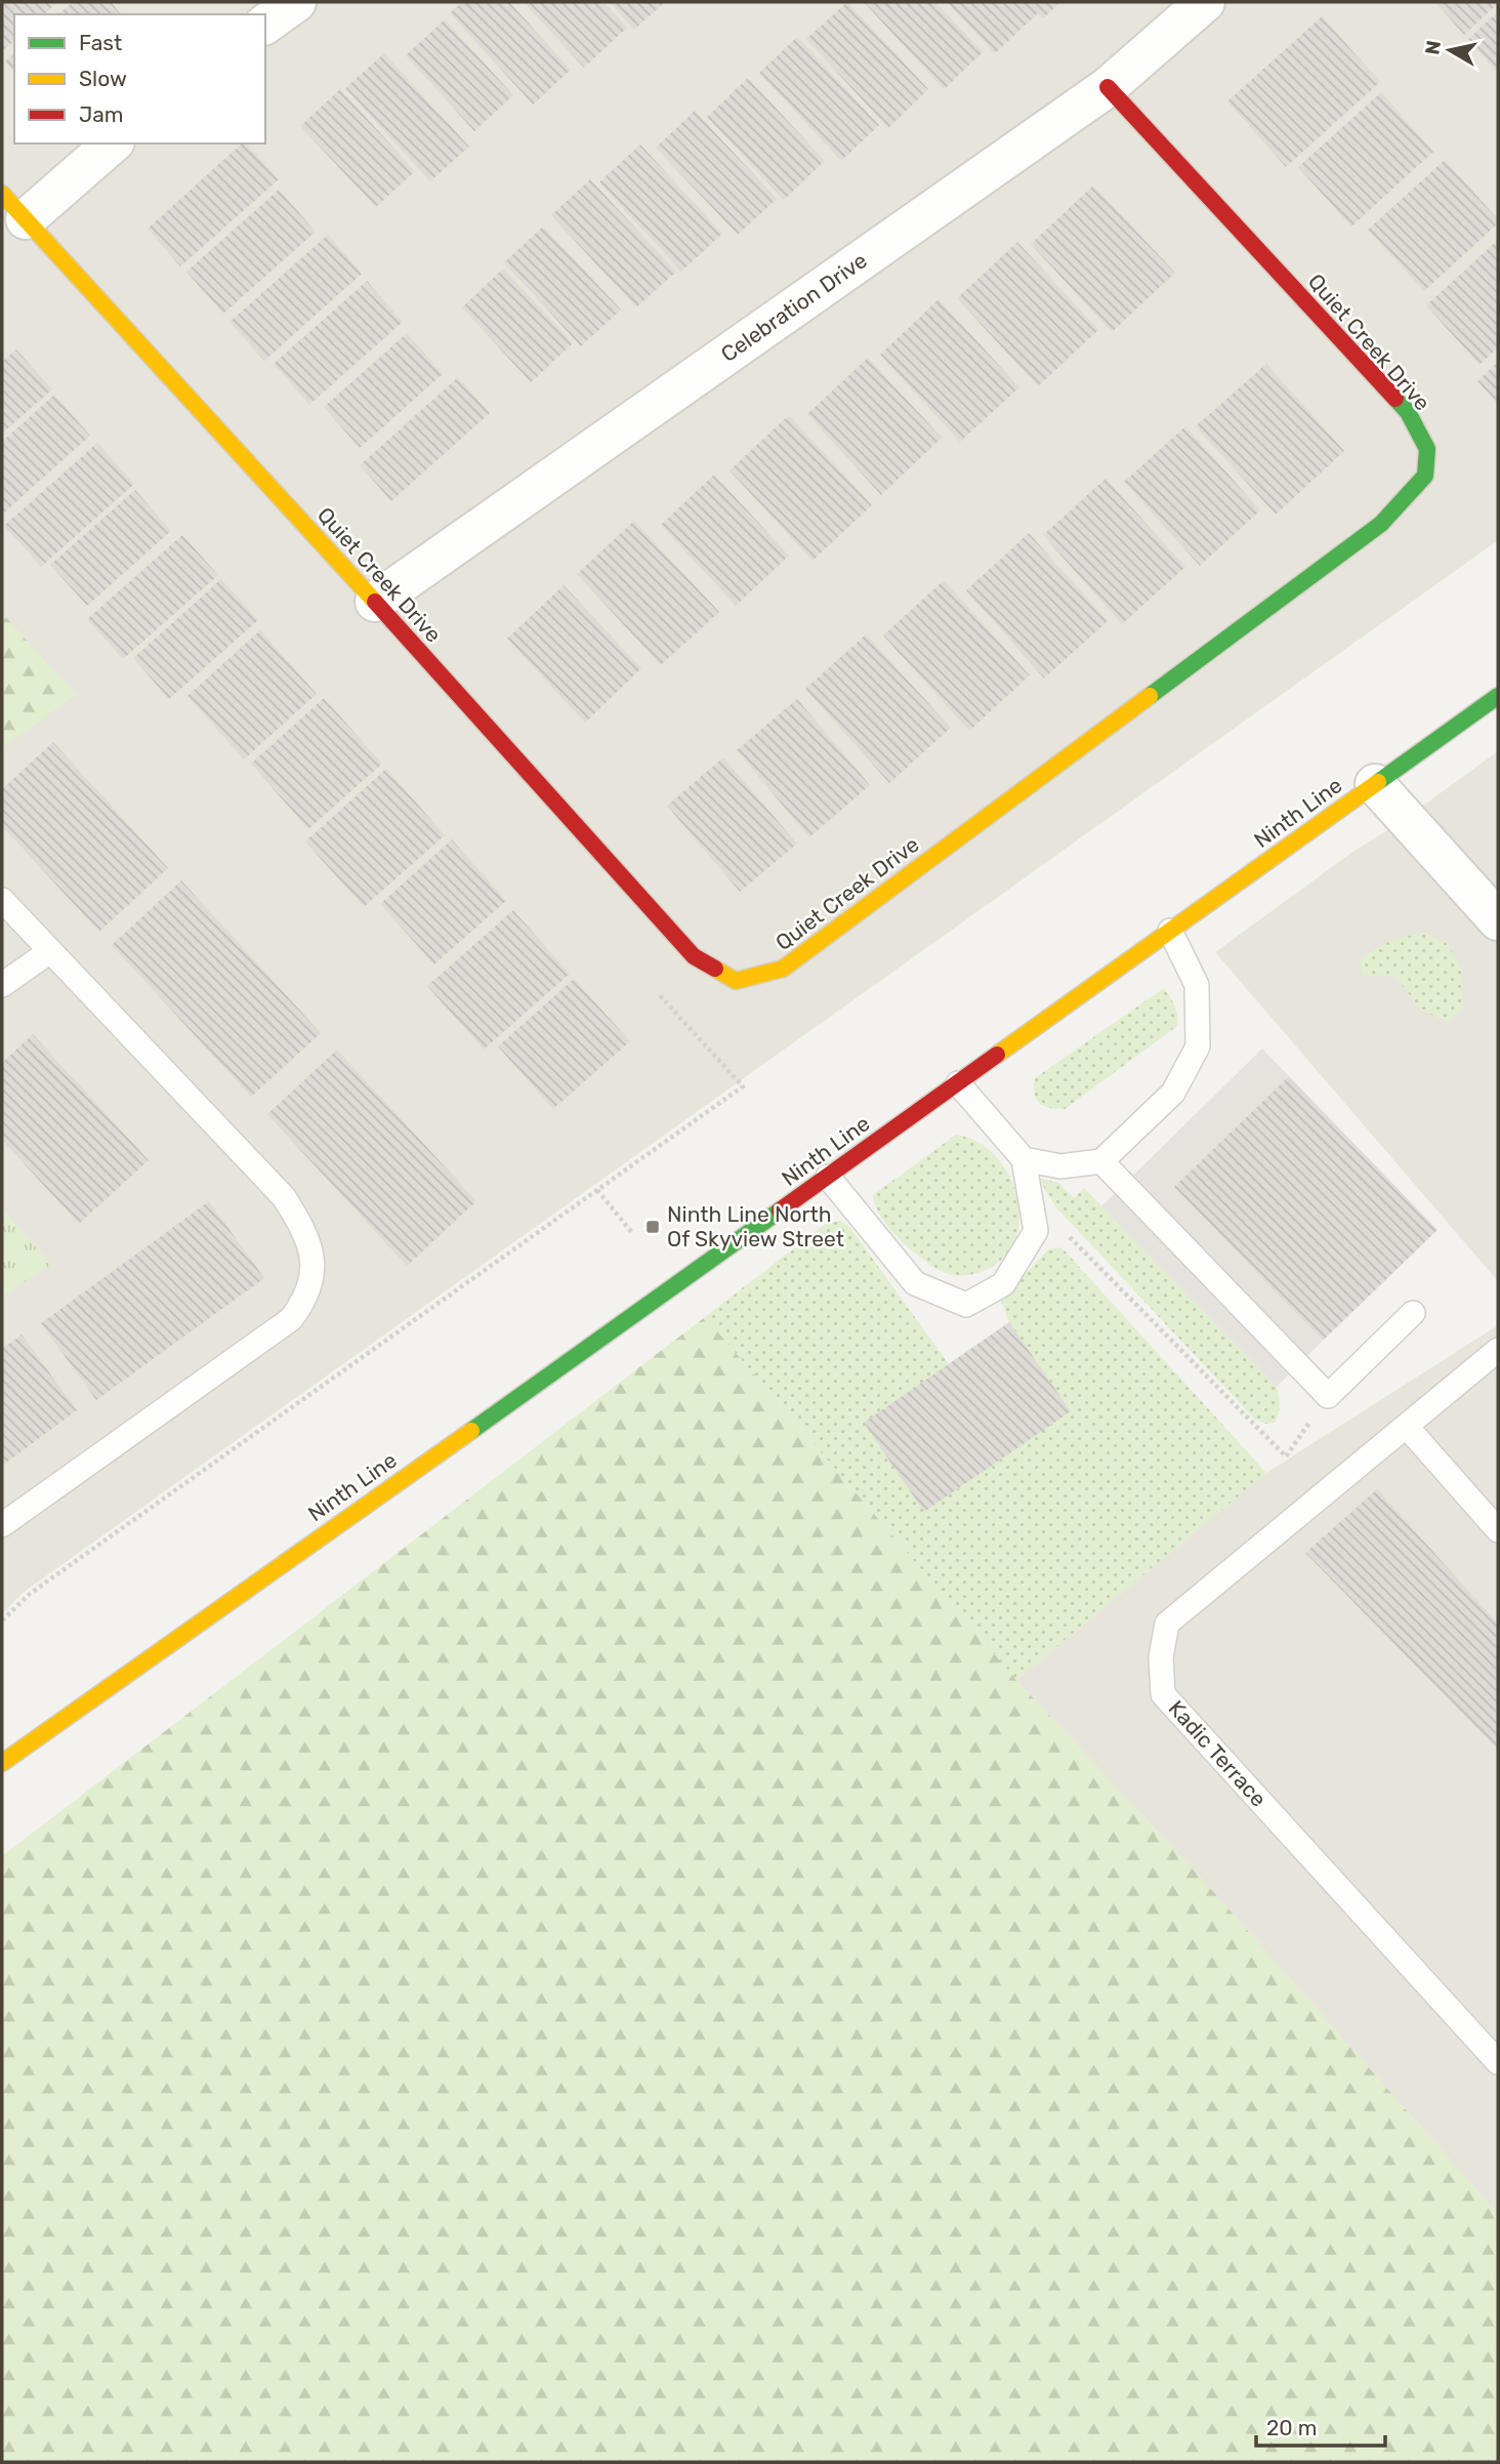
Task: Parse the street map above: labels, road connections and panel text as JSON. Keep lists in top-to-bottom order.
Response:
{
  "streets": {
    "street": ["Celebration Drive", "Quiet Creek Drive", "Ninth Line"],
    "lane": ["Kadic Terrace"]
  },
  "crossings": [
    ["Celebration Drive", "Quiet Creek Drive"]
  ],
  "places": {
    "transit": ["Ninth Line North Of Skyview Street"]
  },
  "legend": ["Fast", "Slow", "Jam"],
  "scale_bar": "20 m",
  "north": "left"
}
